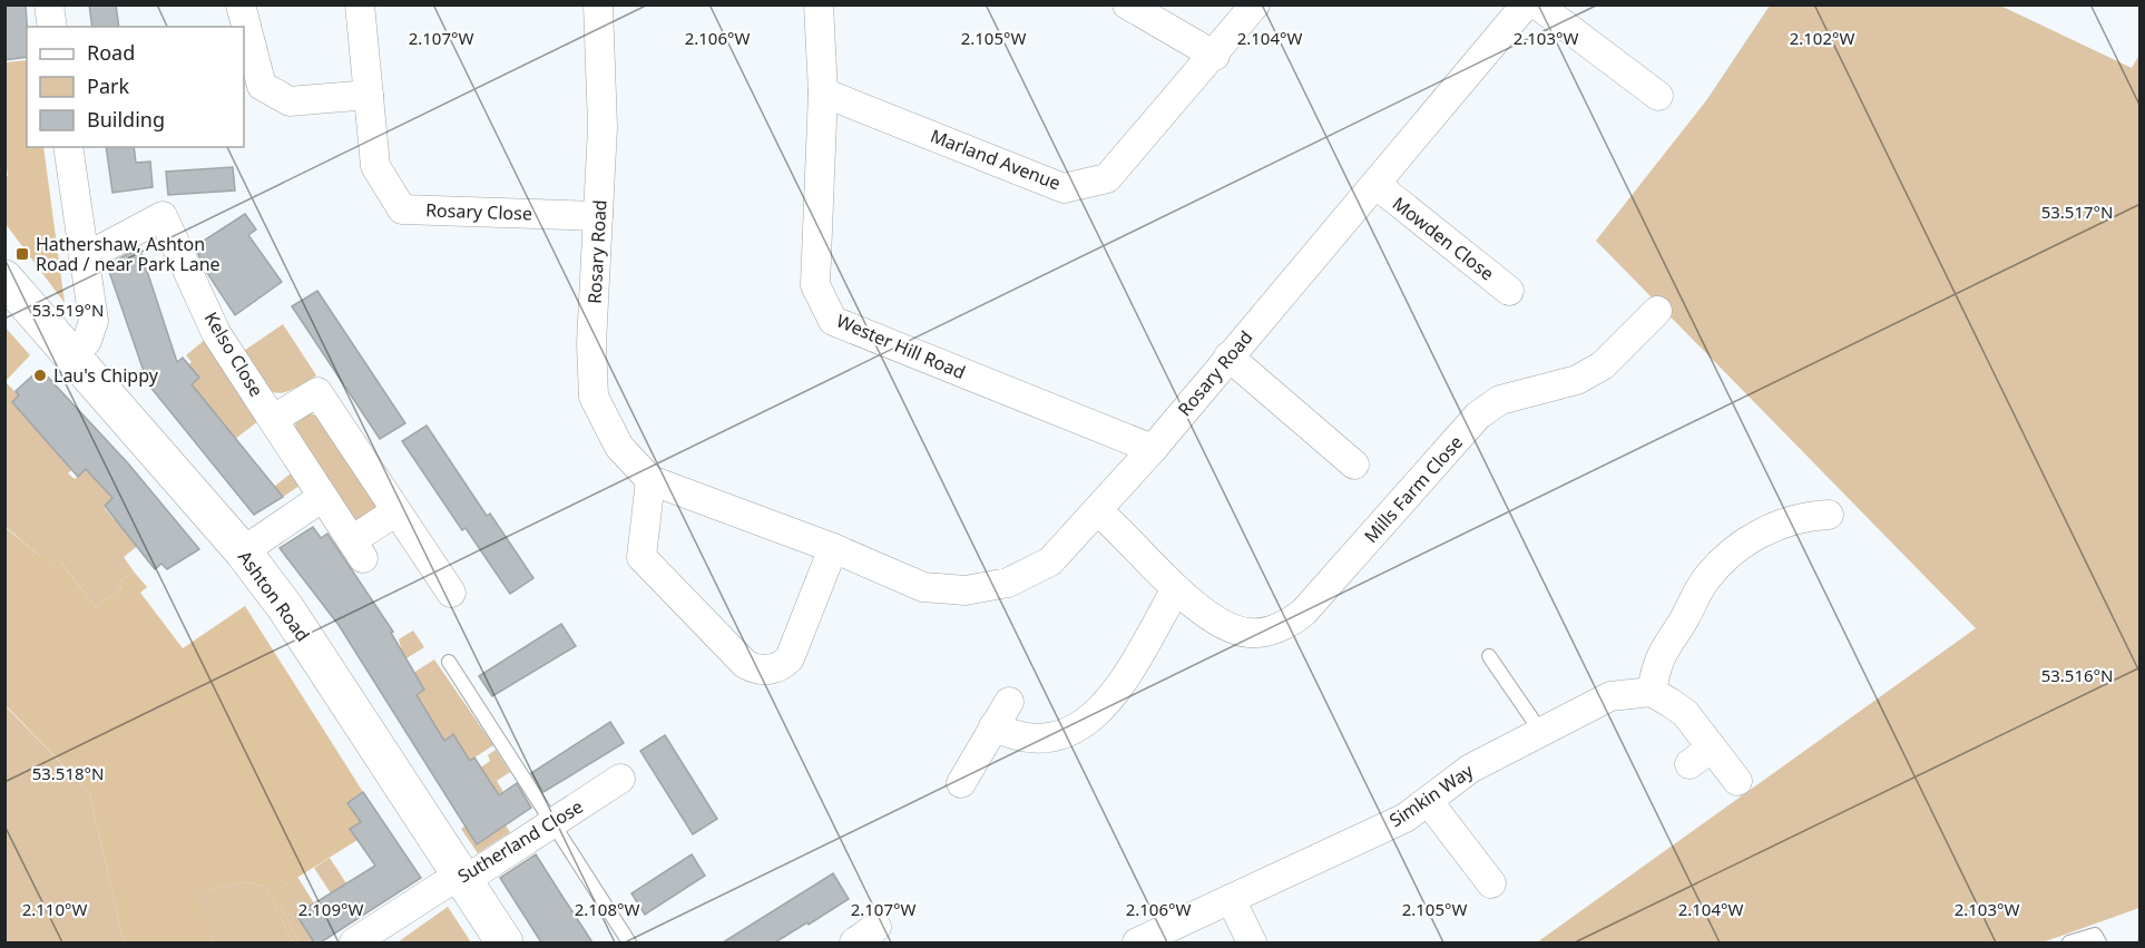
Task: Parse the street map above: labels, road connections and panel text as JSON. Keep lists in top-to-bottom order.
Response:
{
  "streets": {
    "highway": ["Ashton Road"],
    "street": [
      "Marland Avenue",
      "Rosary Close",
      "Mowden Close",
      "Rosary Road",
      "Wester Hill Road",
      "Kelso Close",
      "Mills Farm Close",
      "Simkin Way",
      "Sutherland Close"
    ]
  },
  "crossings": [
    ["Marland Avenue", "Wester Hill Road"],
    ["Rosary Close", "Rosary Road"],
    ["Mowden Close", "Rosary Road"],
    ["Rosary Road", "Wester Hill Road"],
    ["Rosary Road", "Mills Farm Close"],
    ["Ashton Road", "Sutherland Close"]
  ],
  "places": {
    "transit": ["Hathershaw, Ashton Road / near Park Lane"],
    "other": ["Lau's Chippy"]
  },
  "legend": ["Road", "Park", "Building"],
  "coordinates": [
    "2.105°W",
    "2.103°W",
    "2.102°W",
    "2.107°W",
    "2.106°W",
    "2.104°W",
    "53.517°N",
    "53.519°N",
    "53.516°N",
    "53.518°N",
    "2.110°W",
    "2.109°W",
    "2.108°W"
  ]
}
